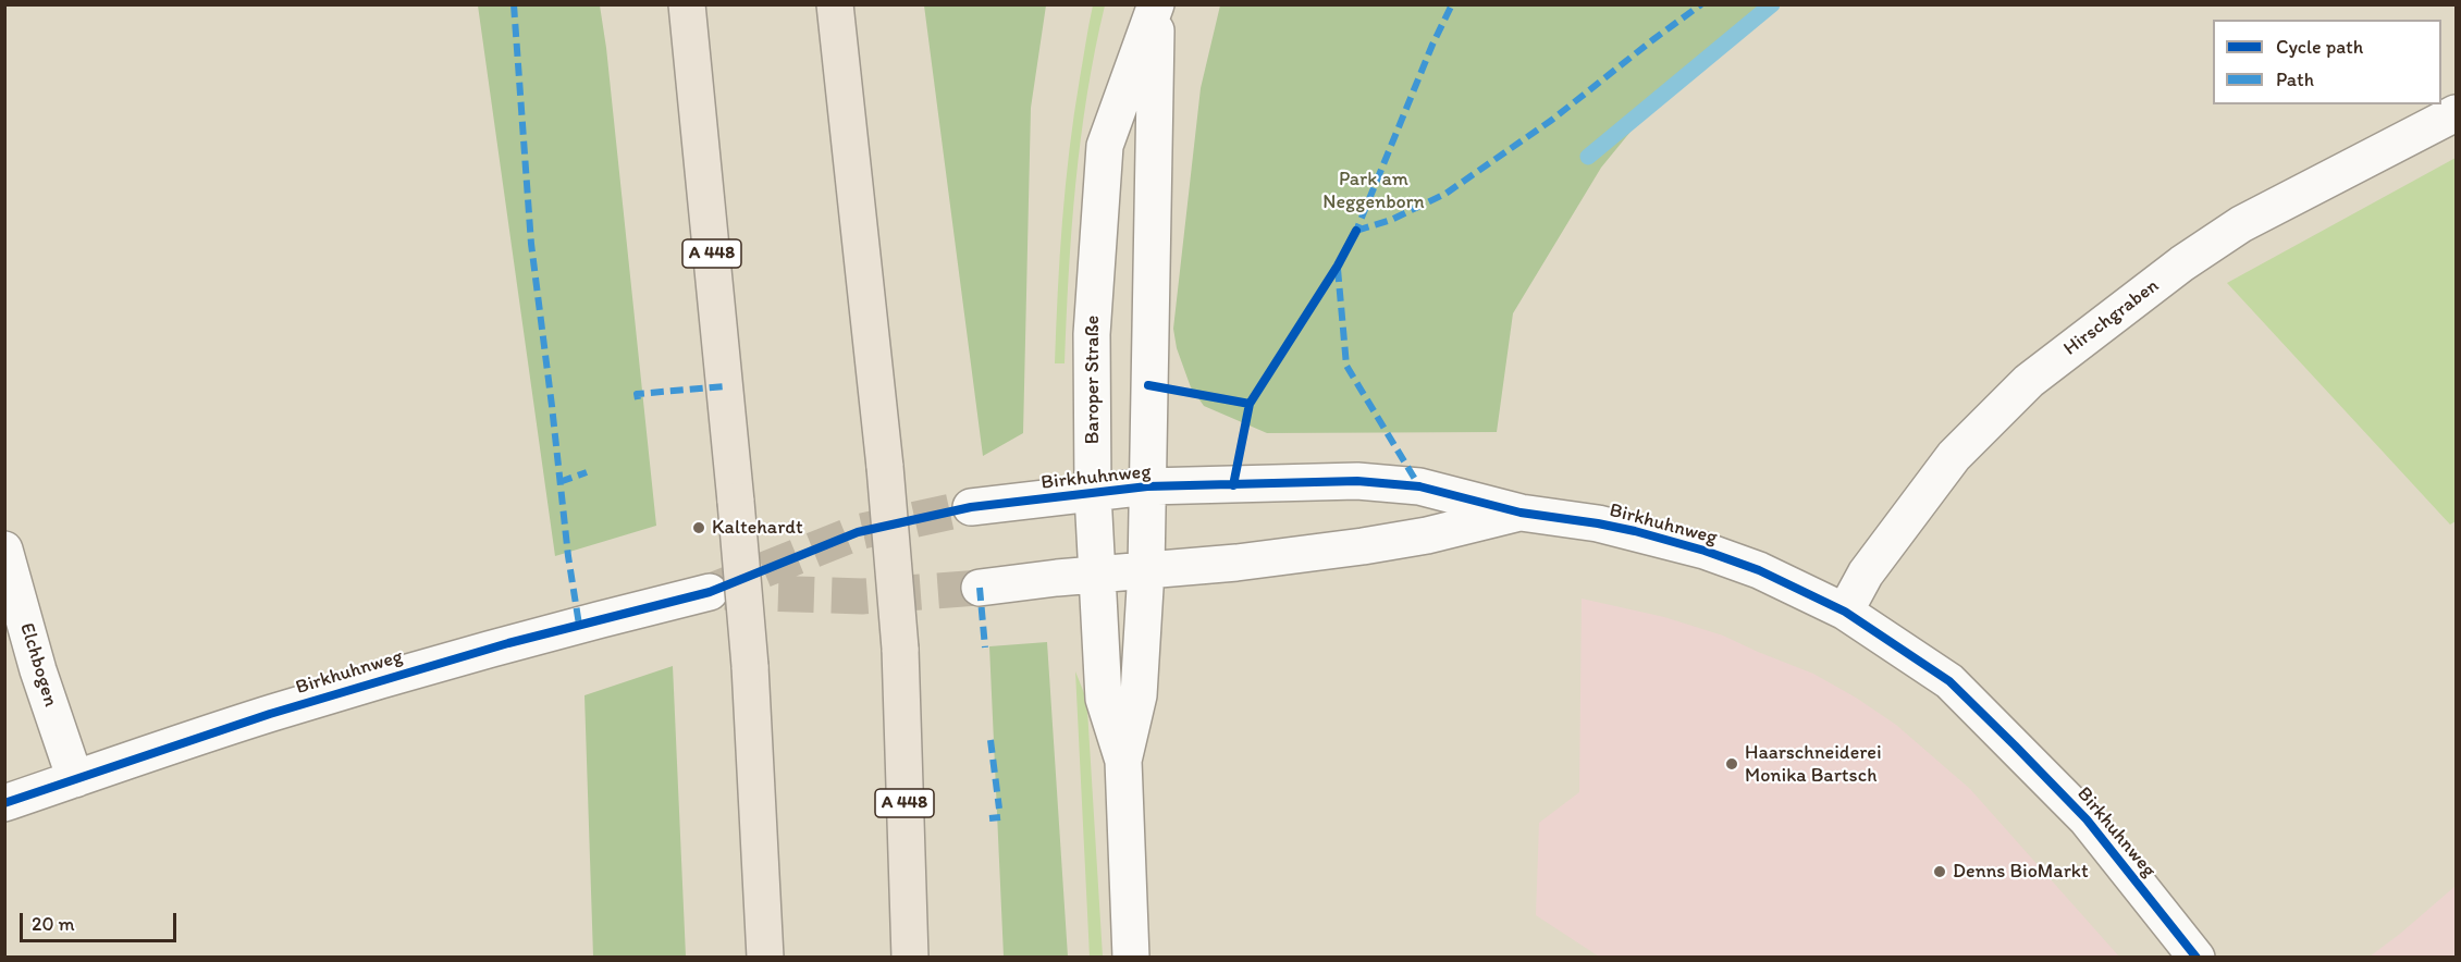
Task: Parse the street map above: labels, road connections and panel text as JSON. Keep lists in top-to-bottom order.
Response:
{
  "streets": {
    "highway": ["A 448"],
    "street": [
      "Hirschgraben",
      "Baroper Straße",
      "Birkhuhnweg",
      "Elchbogen"
    ]
  },
  "crossings": [
    ["Hirschgraben", "Birkhuhnweg"],
    ["Baroper Straße", "Birkhuhnweg"],
    ["Birkhuhnweg", "Elchbogen"]
  ],
  "parks": ["Park am Neggenborn"],
  "places": ["Kaltehardt", "Haarschneiderei Monika Bartsch", "Denns BioMarkt"],
  "legend": ["Cycle path", "Path"],
  "scale_bar": "20 m"
}
